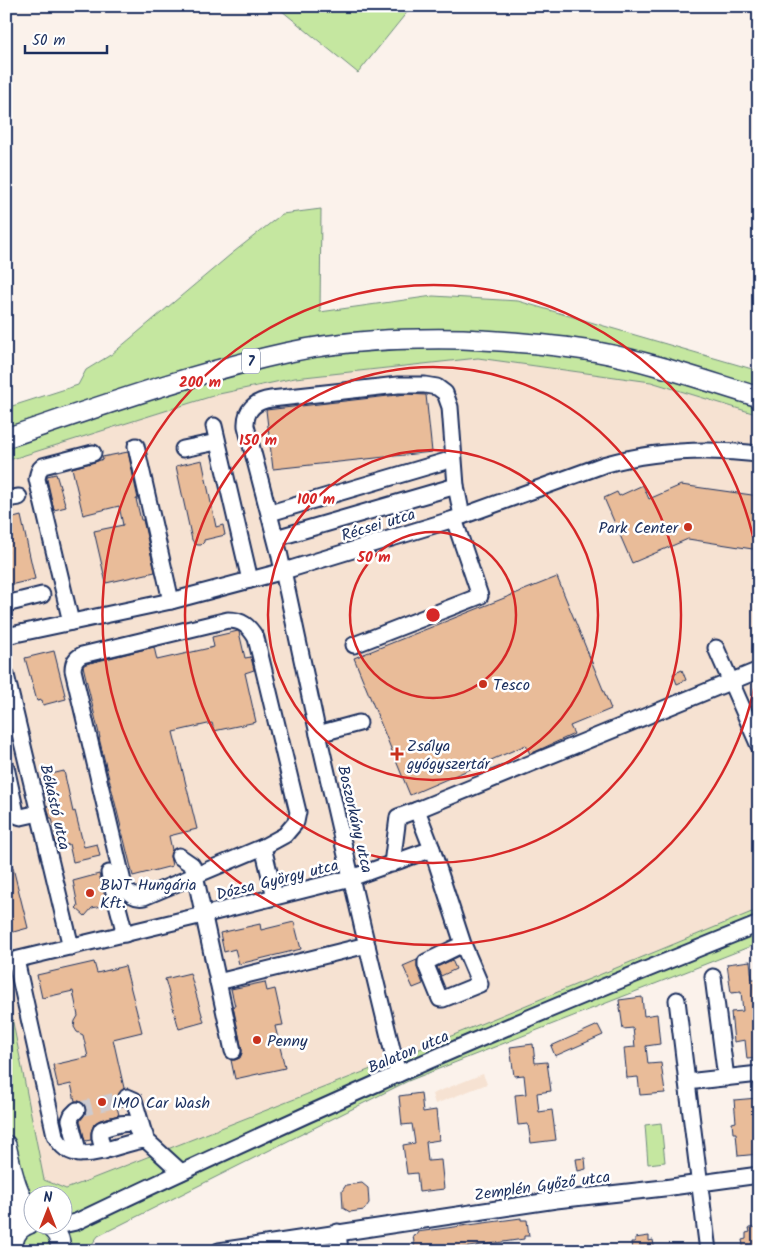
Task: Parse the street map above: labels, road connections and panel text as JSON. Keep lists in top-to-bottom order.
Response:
{
  "streets": {
    "main road": ["7"],
    "street": [
      "Récsei utca",
      "Békástó utca",
      "Boszorkány utca",
      "Dózsa György utca",
      "Balaton utca",
      "Zemplén Győző utca"
    ]
  },
  "crossings": [
    ["Récsei utca", "Boszorkány utca"],
    ["Békástó utca", "Dózsa György utca"],
    ["Boszorkány utca", "Dózsa György utca"],
    ["Boszorkány utca", "Balaton utca"]
  ],
  "places": {
    "other": [
      "Park Center",
      "Tesco",
      "BWT Hungária Kft.",
      "Penny",
      "IMO Car Wash"
    ],
    "health": ["Zsálya gyógyszertár"]
  },
  "scale_bar": "50 m",
  "north": "top",
  "rings": [
    "200 m",
    "150 m",
    "100 m",
    "50 m"
  ]
}
